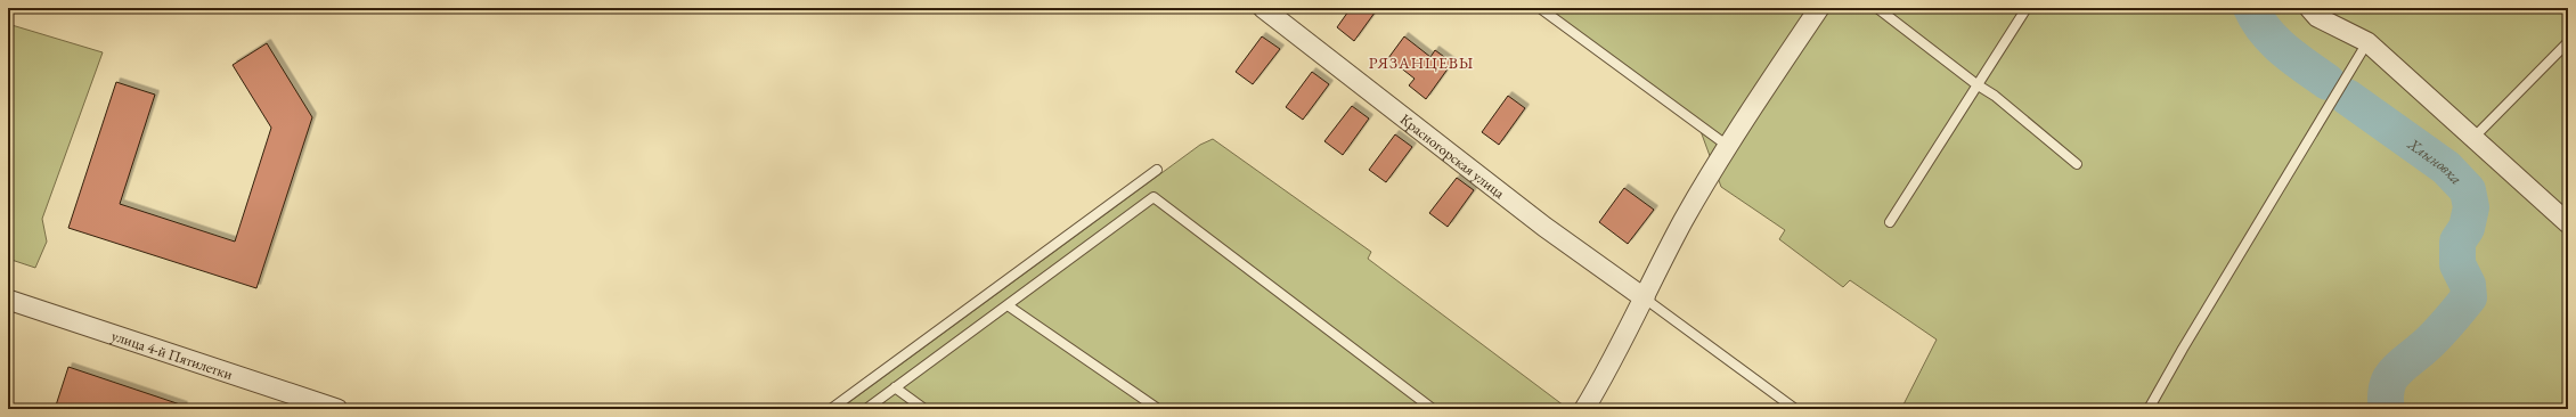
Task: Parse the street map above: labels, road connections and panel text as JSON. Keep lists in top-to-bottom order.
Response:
{
  "streets": {
    "street": ["Красногорская улица", "улица 4-й Пятилетки"]
  },
  "districts": ["РЯЗАНЦЕВЫ"],
  "water": ["Хлыновка"]
}
